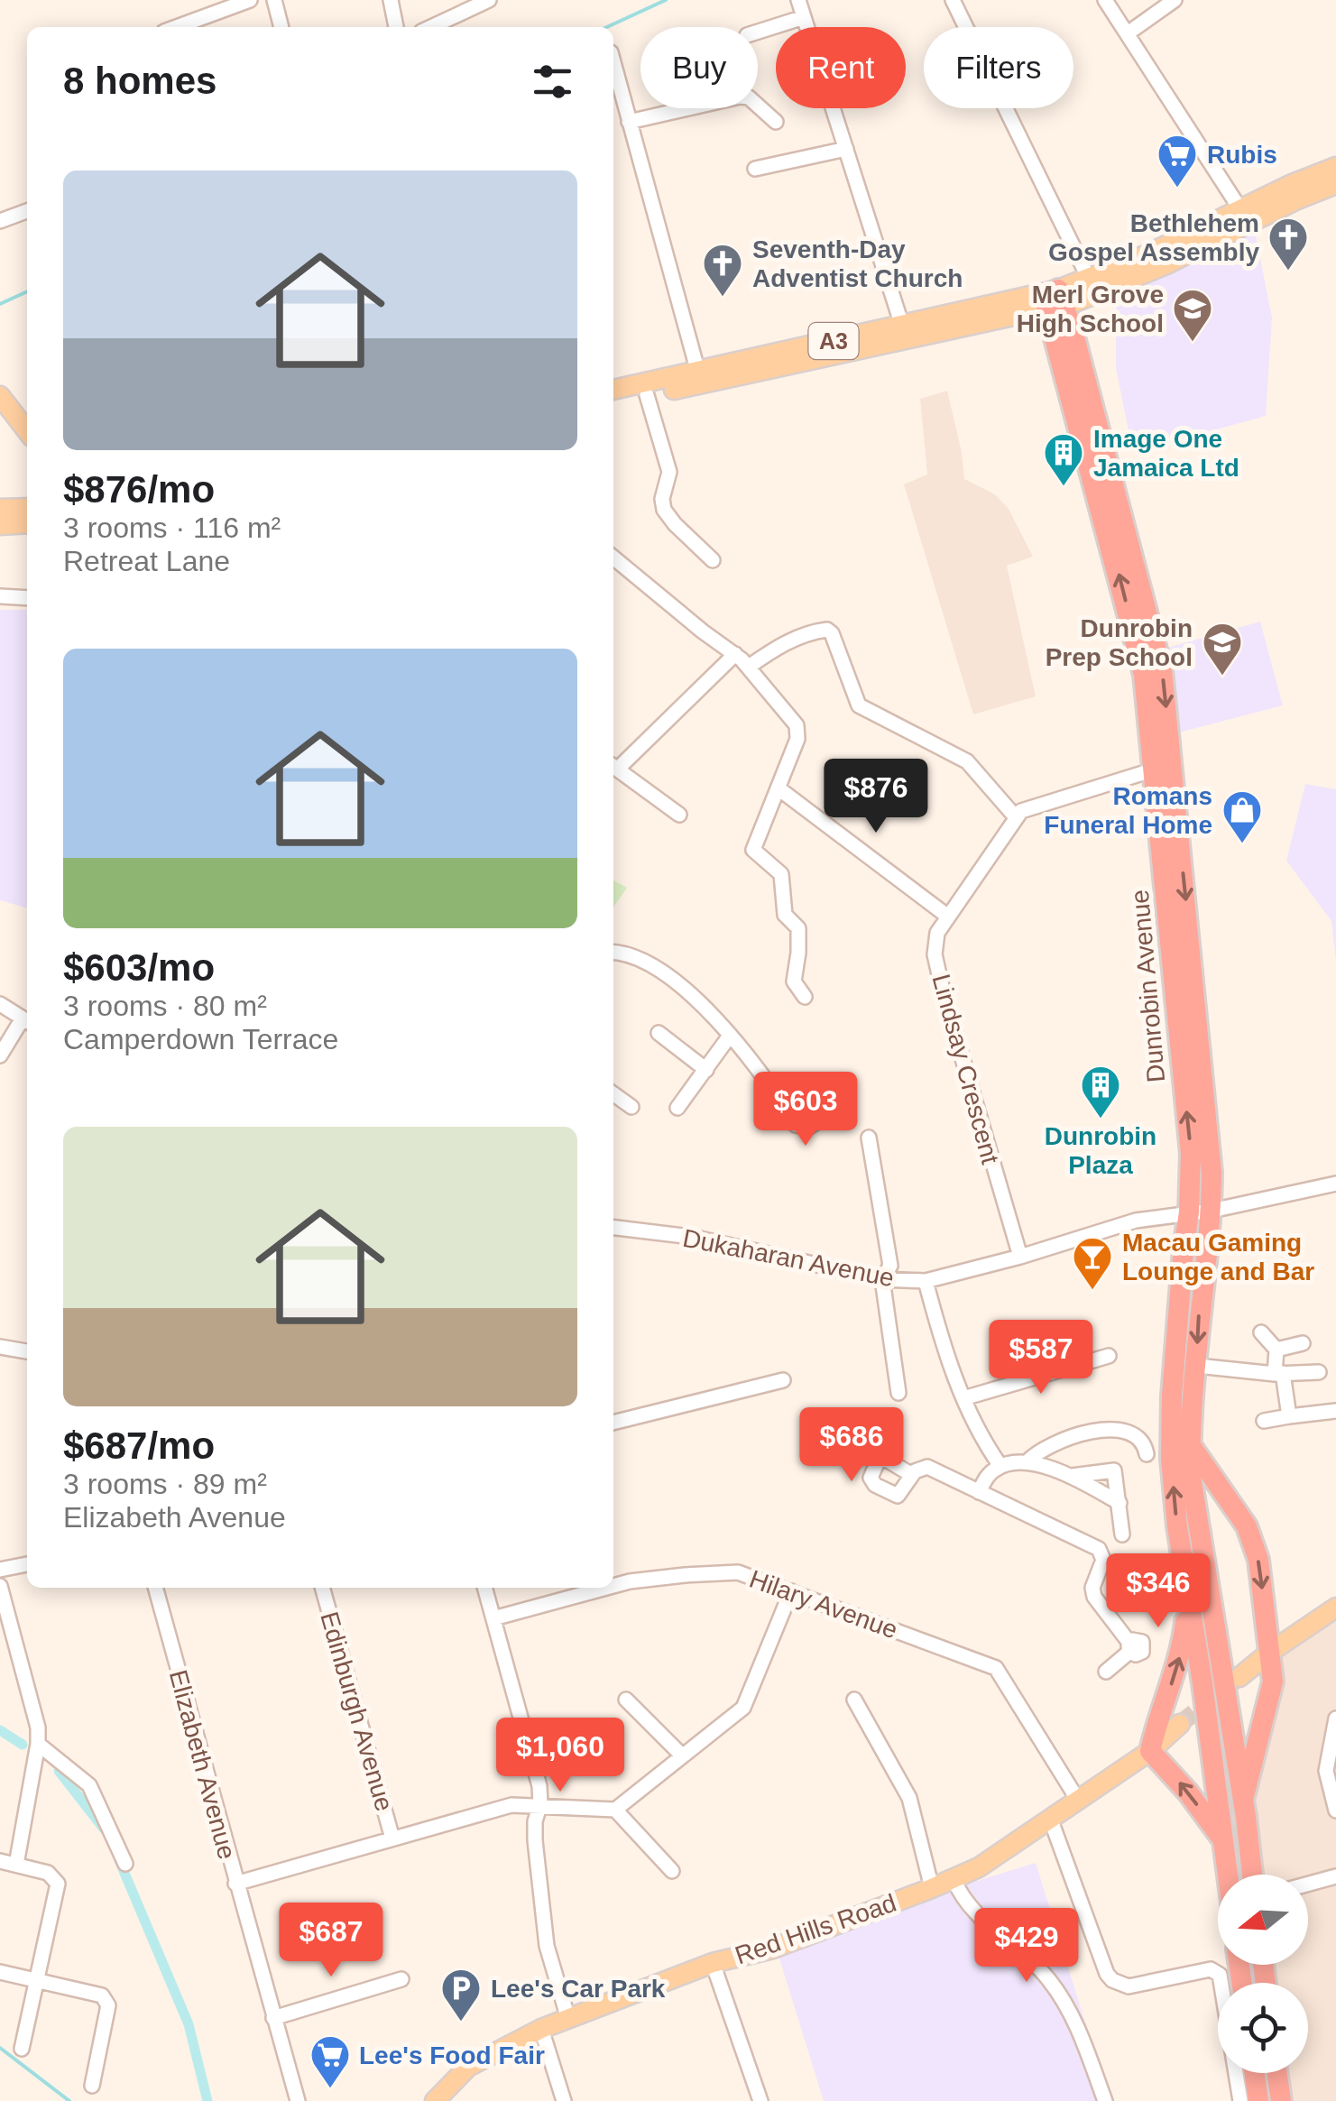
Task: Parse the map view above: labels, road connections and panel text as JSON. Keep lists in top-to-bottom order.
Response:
{
  "streets": {
    "highway": ["Dunrobin Avenue"],
    "main road": ["A3", "Red Hills Road"],
    "street": [
      "Lindsay Crescent",
      "Dukaharan Avenue",
      "Hilary Avenue",
      "Edinburgh Avenue",
      "Elizabeth Avenue"
    ]
  },
  "crossings": [
    ["A3", "Dunrobin Avenue"],
    ["Lindsay Crescent", "Dukaharan Avenue"],
    ["Hilary Avenue", "Red Hills Road"]
  ],
  "places": {
    "supermarket": ["Rubis", "Lee's Food Fair"],
    "church": ["Bethlehem Gospel Assembly", "Seventh-Day Adventist Church"],
    "school or university": ["Merl Grove High School", "Dunrobin Prep School"],
    "building": ["Image One Jamaica Ltd", "Dunrobin Plaza"],
    "shop": ["Romans Funeral Home"],
    "bar": ["Macau Gaming Lounge and Bar"],
    "parking": ["Lee's Car Park"]
  },
  "north": "left",
  "page": {
    "chip": ["Buy", "Rent", "Filters"],
    "heading": "8 homes",
    "list": [
      {
        "name": "$876/mo",
        "note": "3 rooms · 116 m² · Retreat Lane"
      },
      {
        "name": "$603/mo",
        "note": "3 rooms · 80 m² · Camperdown Terrace"
      },
      {
        "name": "$687/mo",
        "note": "3 rooms · 89 m² · Elizabeth Avenue"
      }
    ],
    "price": [
      "$876",
      "$603",
      "$587",
      "$686",
      "$346",
      "$1,060",
      "$687",
      "$429"
    ]
  }
}
